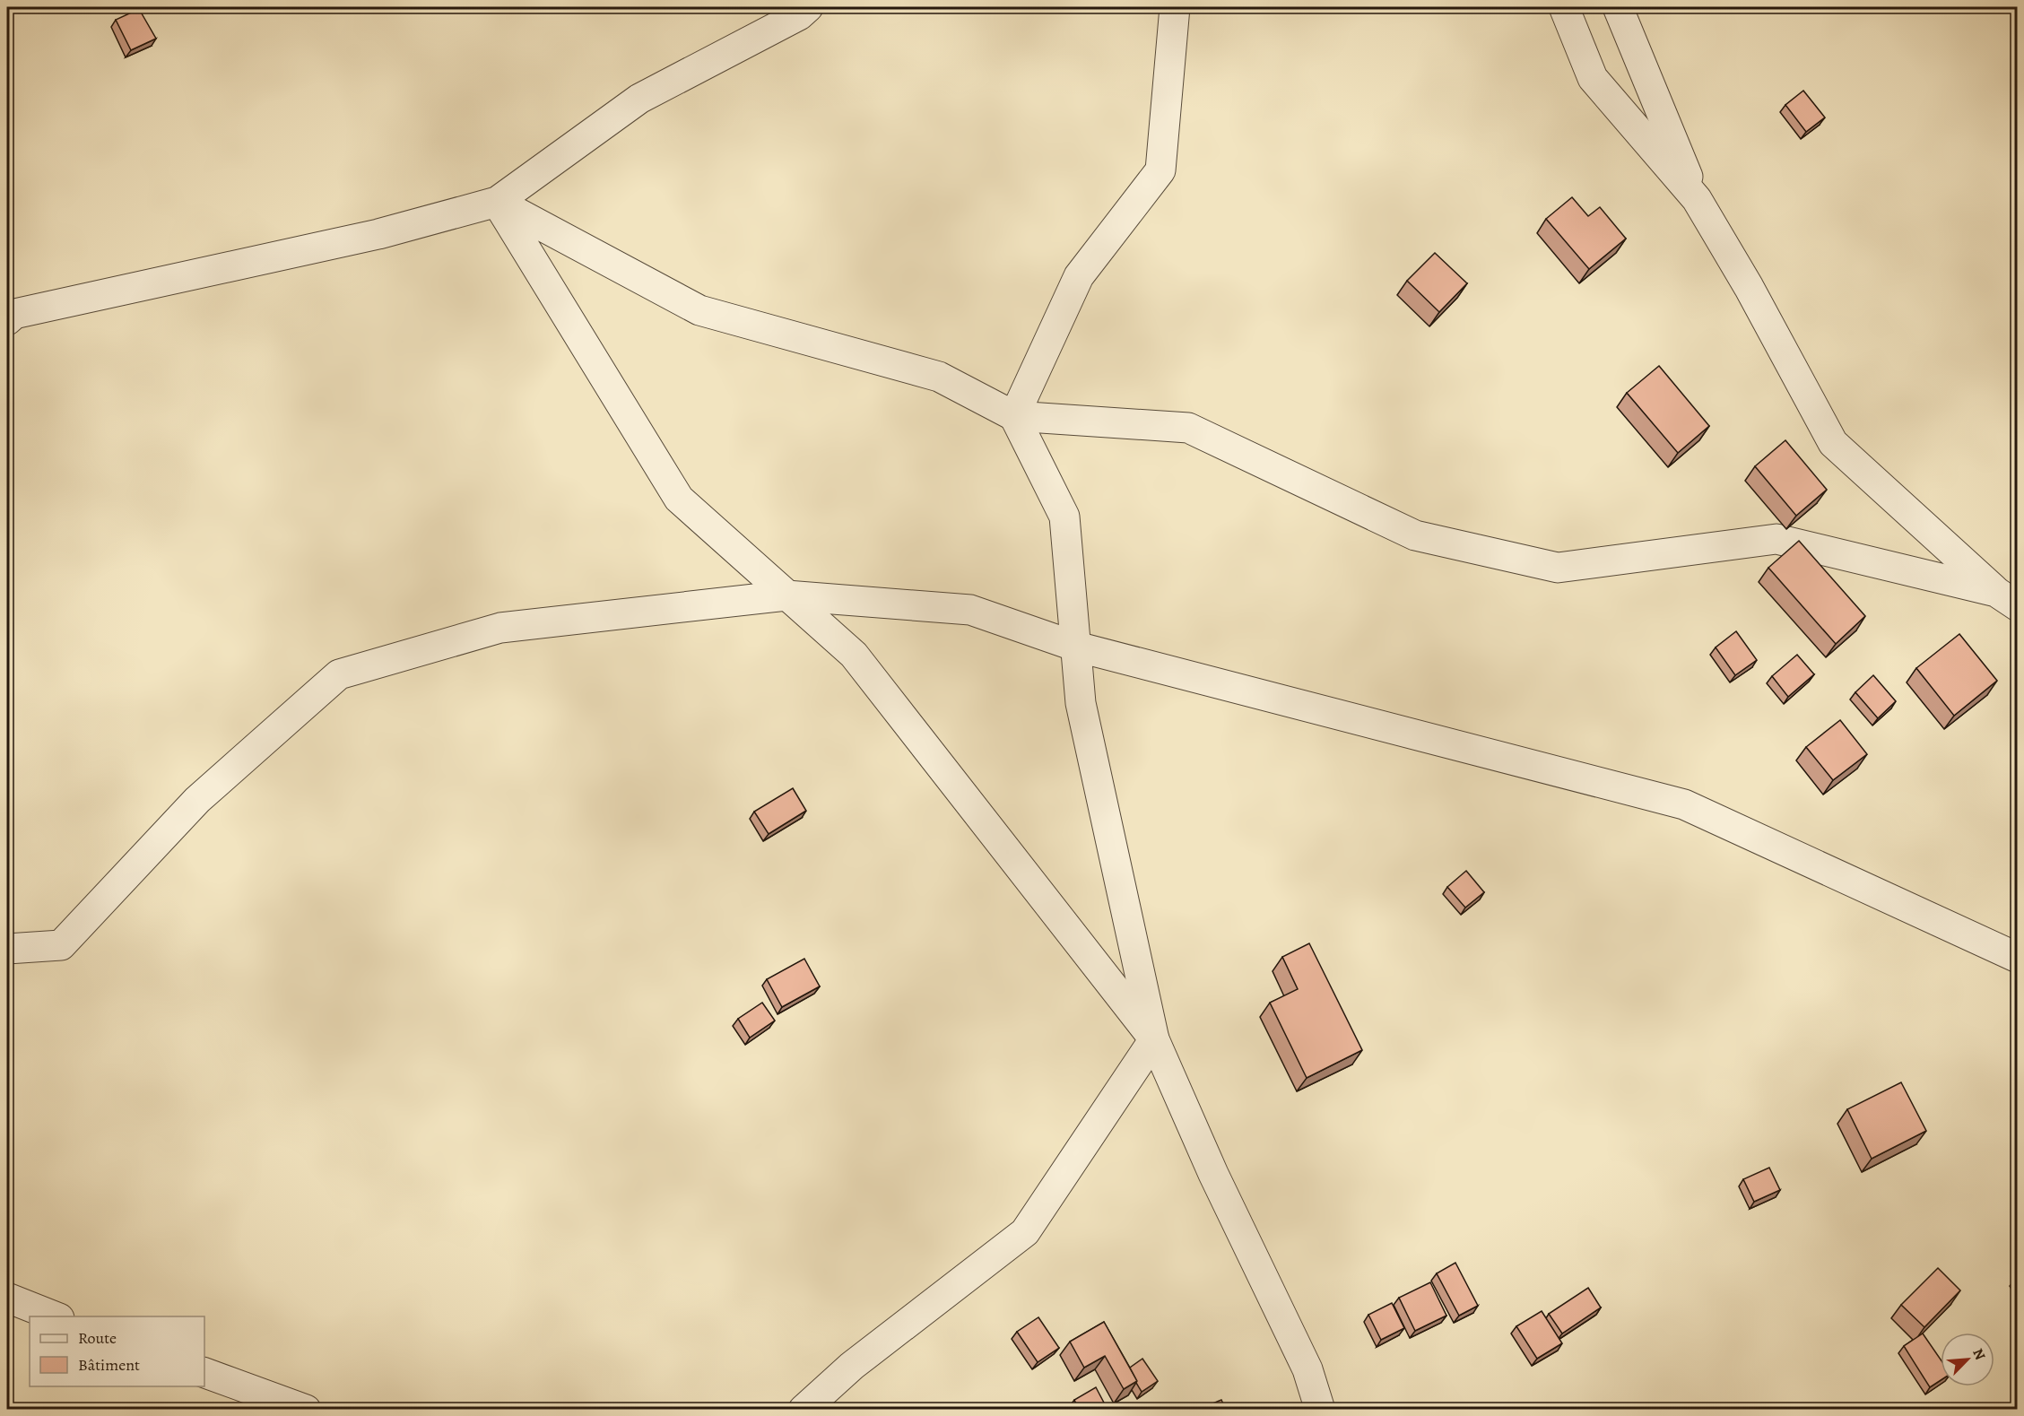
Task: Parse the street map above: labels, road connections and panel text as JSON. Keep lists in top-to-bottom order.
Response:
{
  "legend": ["Route", "Bâtiment"],
  "north": "top right"
}
